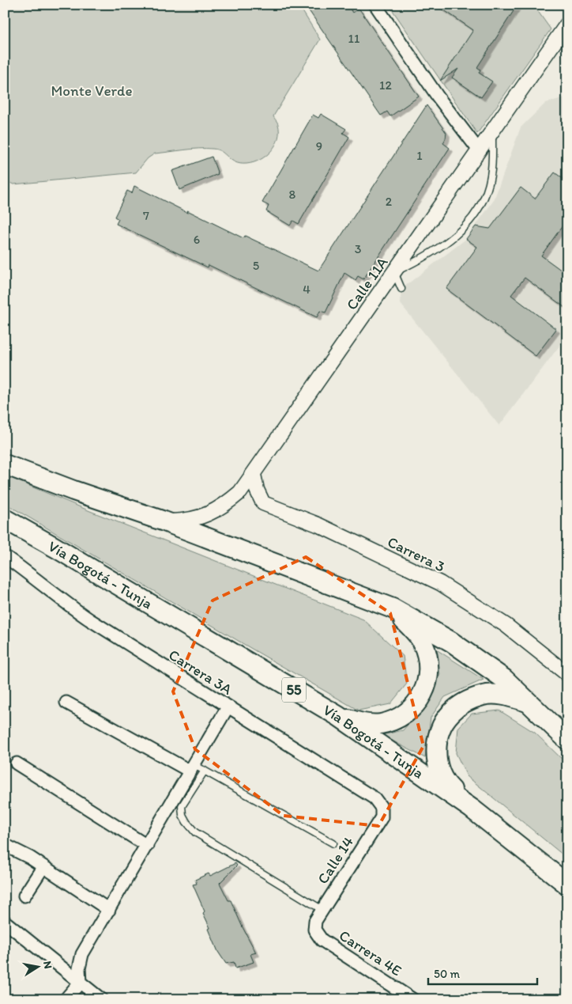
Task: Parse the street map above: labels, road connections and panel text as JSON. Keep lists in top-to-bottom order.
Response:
{
  "streets": {
    "highway": ["Vía Bogotá - Tunja", "55"],
    "street": [
      "Calle 11A",
      "Carrera 3",
      "Carrera 3A",
      "Calle 14",
      "Carrera 4E"
    ]
  },
  "crossings": [
    ["Calle 11A", "Carrera 3"],
    ["Carrera 3A", "Calle 14"],
    ["Calle 14", "Carrera 4E"]
  ],
  "parks": ["Monte Verde"],
  "house_numbers": [
    "11",
    "12",
    "9",
    "1",
    "8",
    "2",
    "7",
    "6",
    "3",
    "5",
    "4"
  ],
  "scale_bar": "50 m",
  "north": "right"
}
